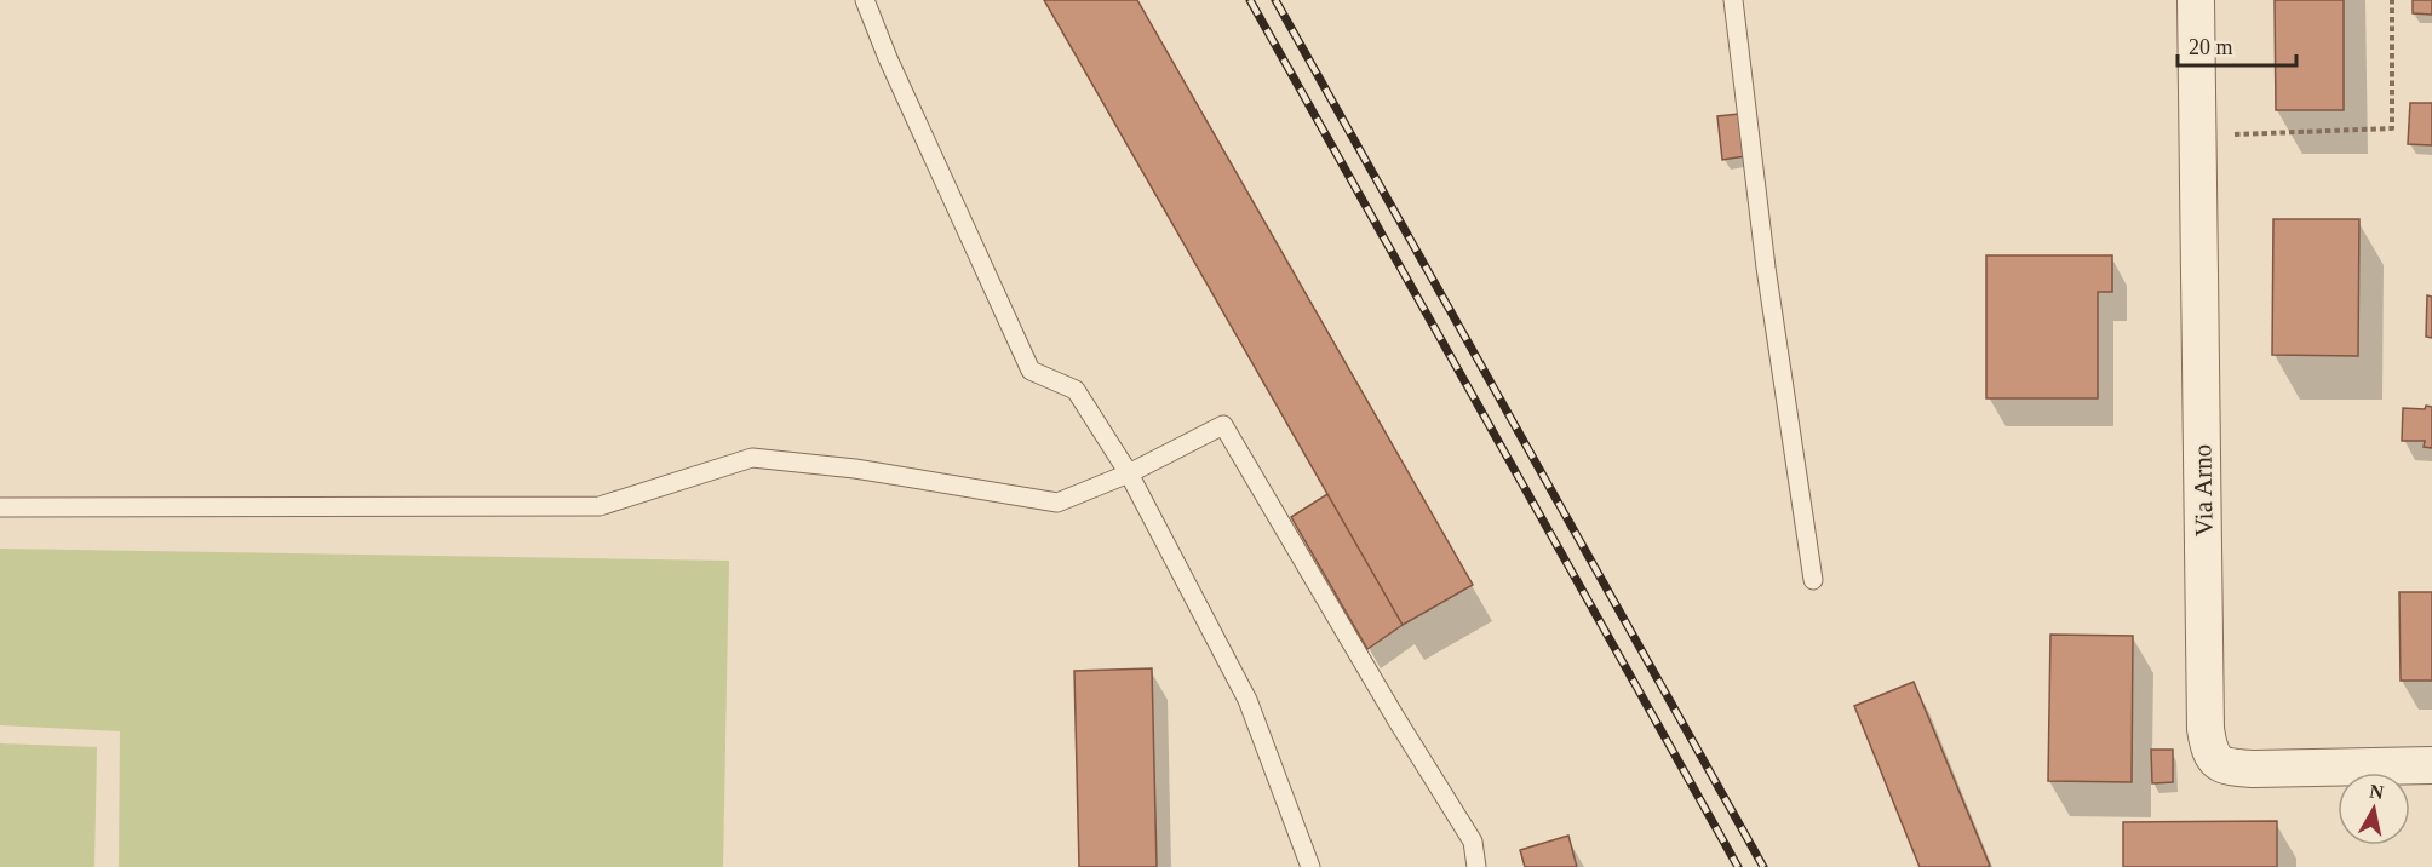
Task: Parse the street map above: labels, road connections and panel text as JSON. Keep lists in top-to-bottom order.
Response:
{
  "streets": {
    "street": ["Via Arno"]
  },
  "scale_bar": "20 m",
  "north": "top"
}
